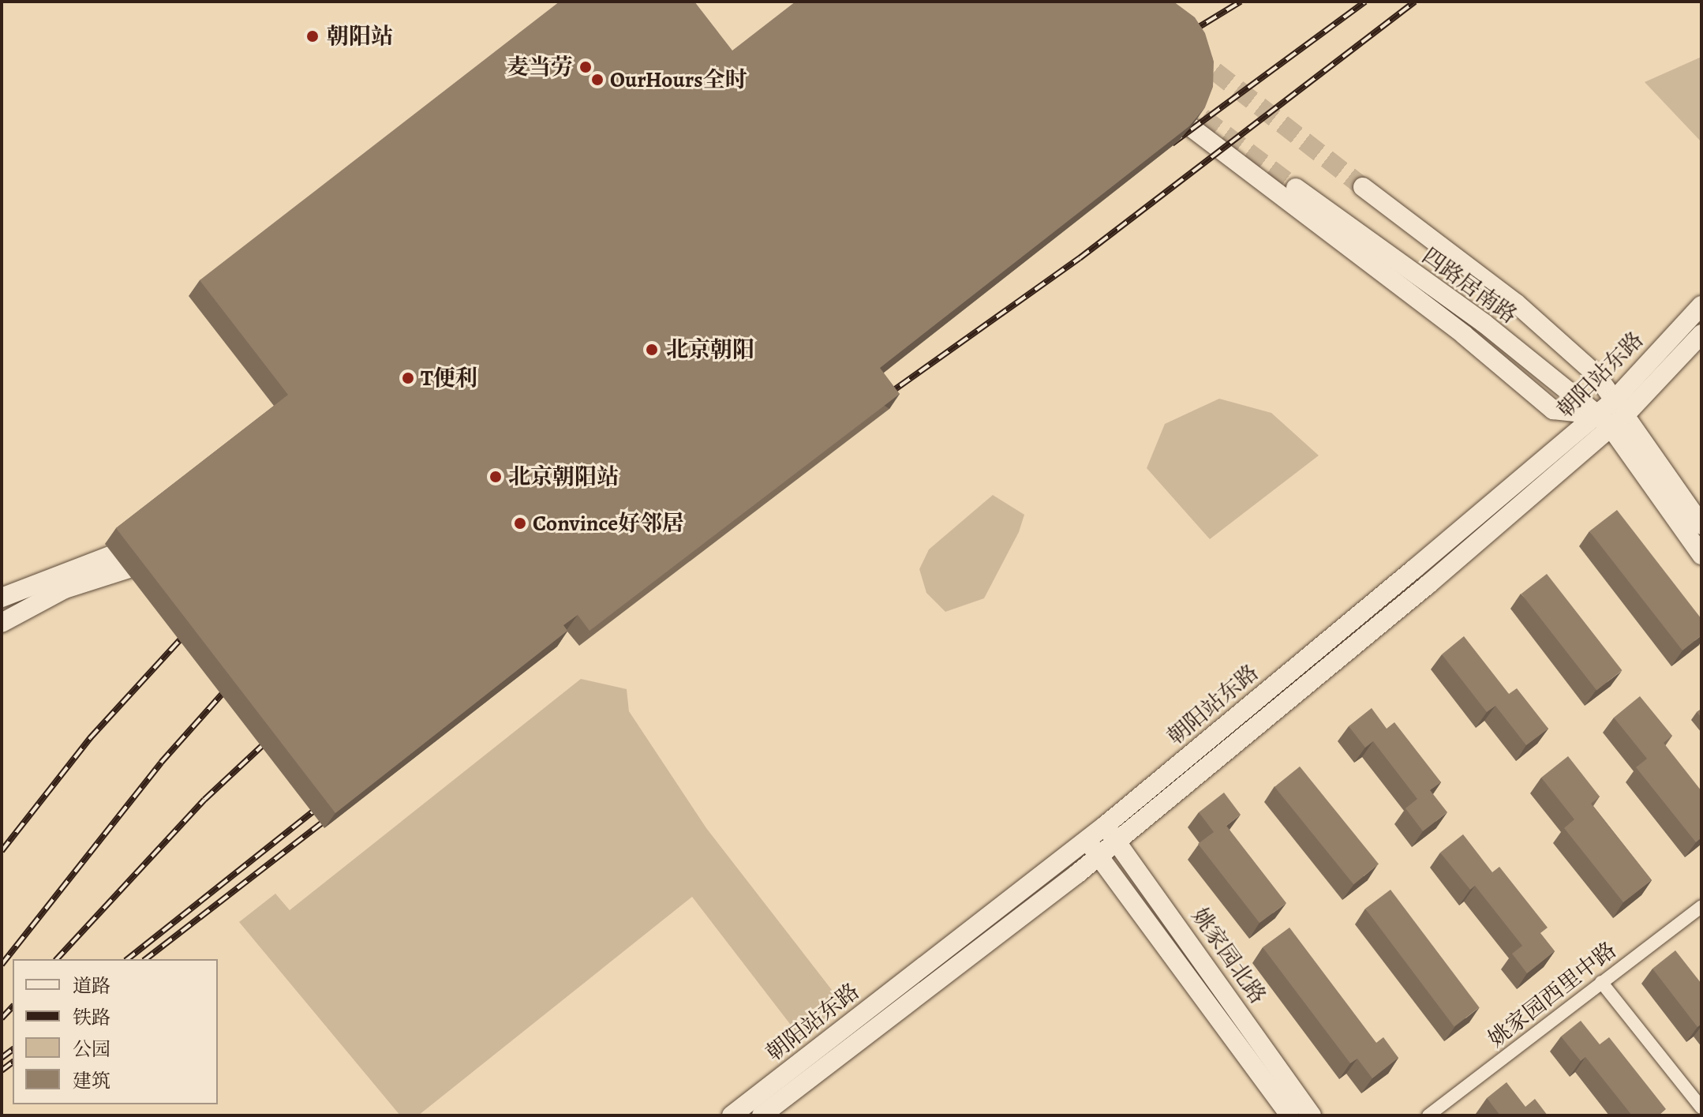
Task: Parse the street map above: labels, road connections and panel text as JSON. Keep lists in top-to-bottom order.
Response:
{
  "streets": {
    "main road": ["四路居南路", "朝阳站东路", "姚家园北路"],
    "street": ["姚家园西里中路"]
  },
  "crossings": [
    ["四路居南路", "朝阳站东路"],
    ["朝阳站东路", "姚家园北路"]
  ],
  "places": [
    "朝阳站",
    "麦当劳",
    "OurHours全时",
    "北京朝阳",
    "T便利",
    "北京朝阳站",
    "Convince好邻居"
  ],
  "legend": [
    "道路",
    "铁路",
    "公园",
    "建筑"
  ]
}
